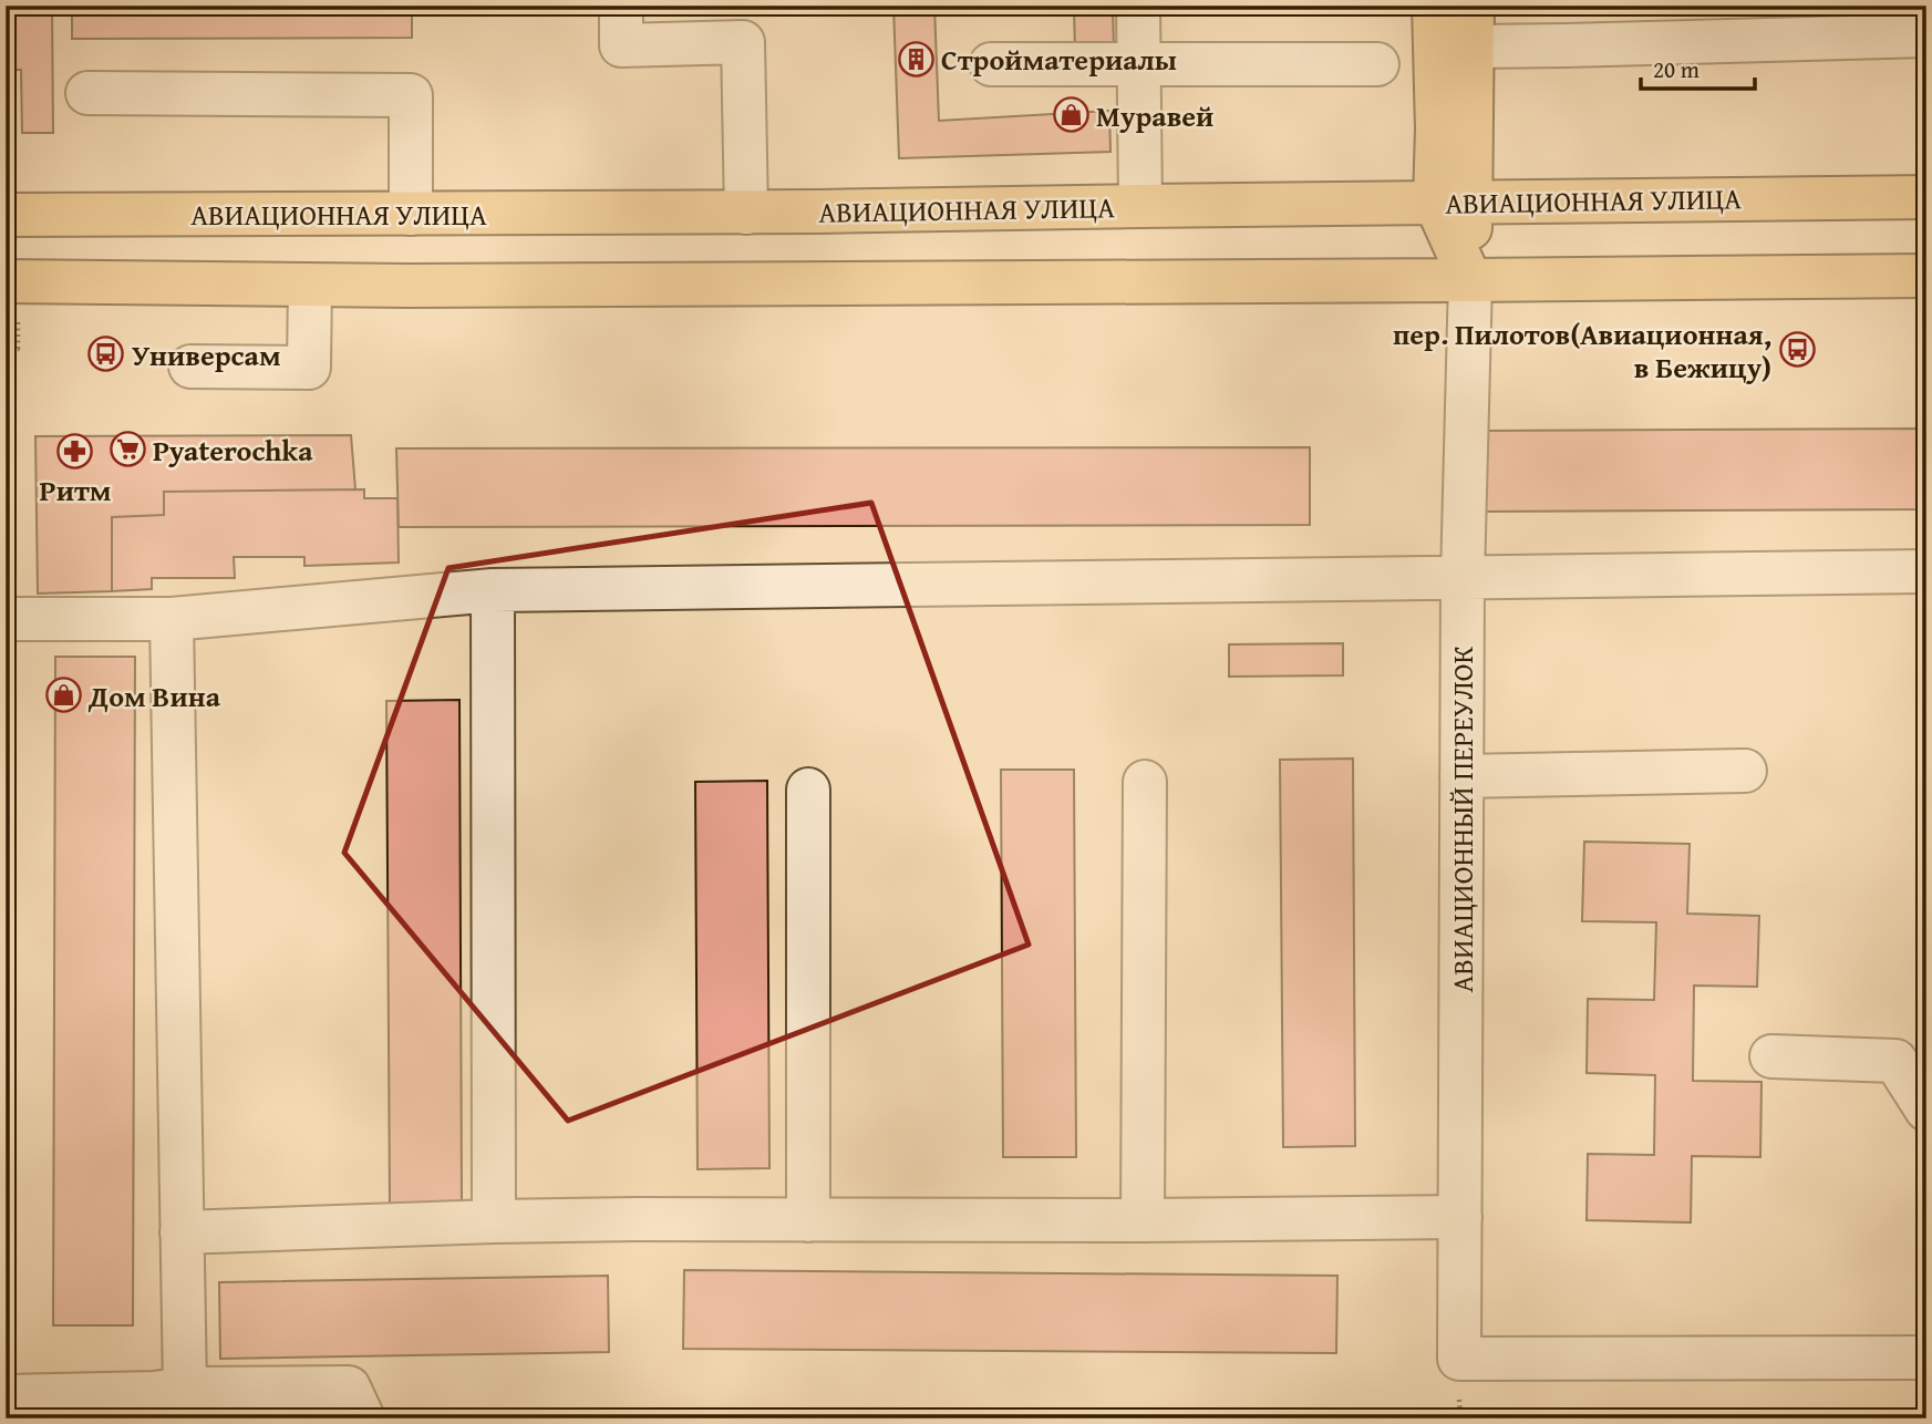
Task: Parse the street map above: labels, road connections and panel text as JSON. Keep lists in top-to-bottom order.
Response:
{
  "streets": {
    "main road": ["АВИАЦИОННАЯ УЛИЦА"],
    "street": ["АВИАЦИОННЫЙ ПЕРЕУЛОК"]
  },
  "places": {
    "building": ["Стройматериалы"],
    "shop": ["Муравей", "Дом Вина"],
    "bus stop": ["пер. Пилотов(Авиационная, в Бежицу)", "Универсам"],
    "supermarket": ["Pyaterochka"],
    "pharmacy": ["Ритм"]
  },
  "scale_bar": "20 m"
}
